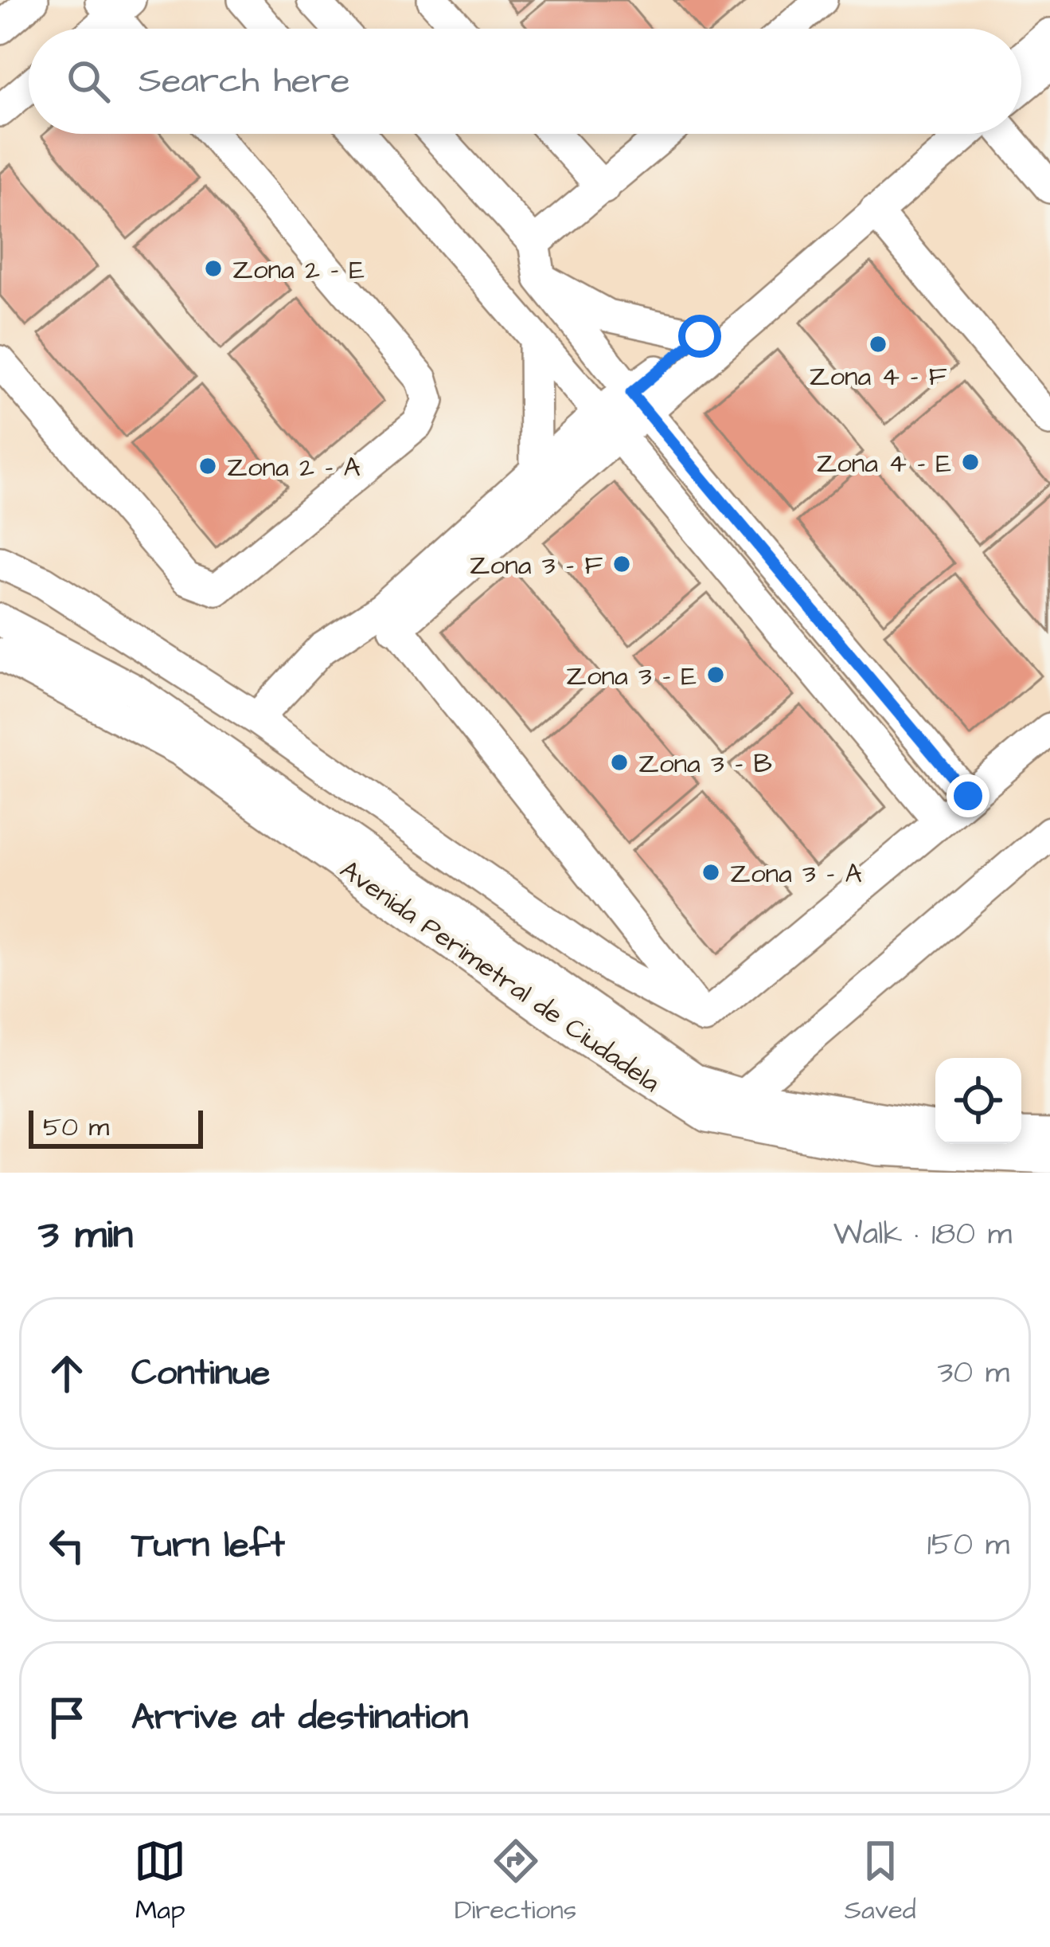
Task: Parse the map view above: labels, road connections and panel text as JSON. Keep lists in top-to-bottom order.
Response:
{
  "streets": {
    "street": ["Avenida Perimetral de Ciudadela"]
  },
  "places": [
    "Zona 2 - E",
    "Zona 4 - F",
    "Zona 4 - E",
    "Zona 2 - A",
    "Zona 3 - F",
    "Zona 3 - E",
    "Zona 3 - B",
    "Zona 3 - A"
  ],
  "scale_bar": "50 m",
  "page": {
    "search": "Search here",
    "scale": "50 m",
    "heading": ["3 min", "Walk · 180 m"],
    "list": [
      ["Continue", "30 m"],
      ["Turn left", "150 m"],
      "Arrive at destination"
    ],
    "nav": ["Map", "Directions", "Saved"]
  }
}
